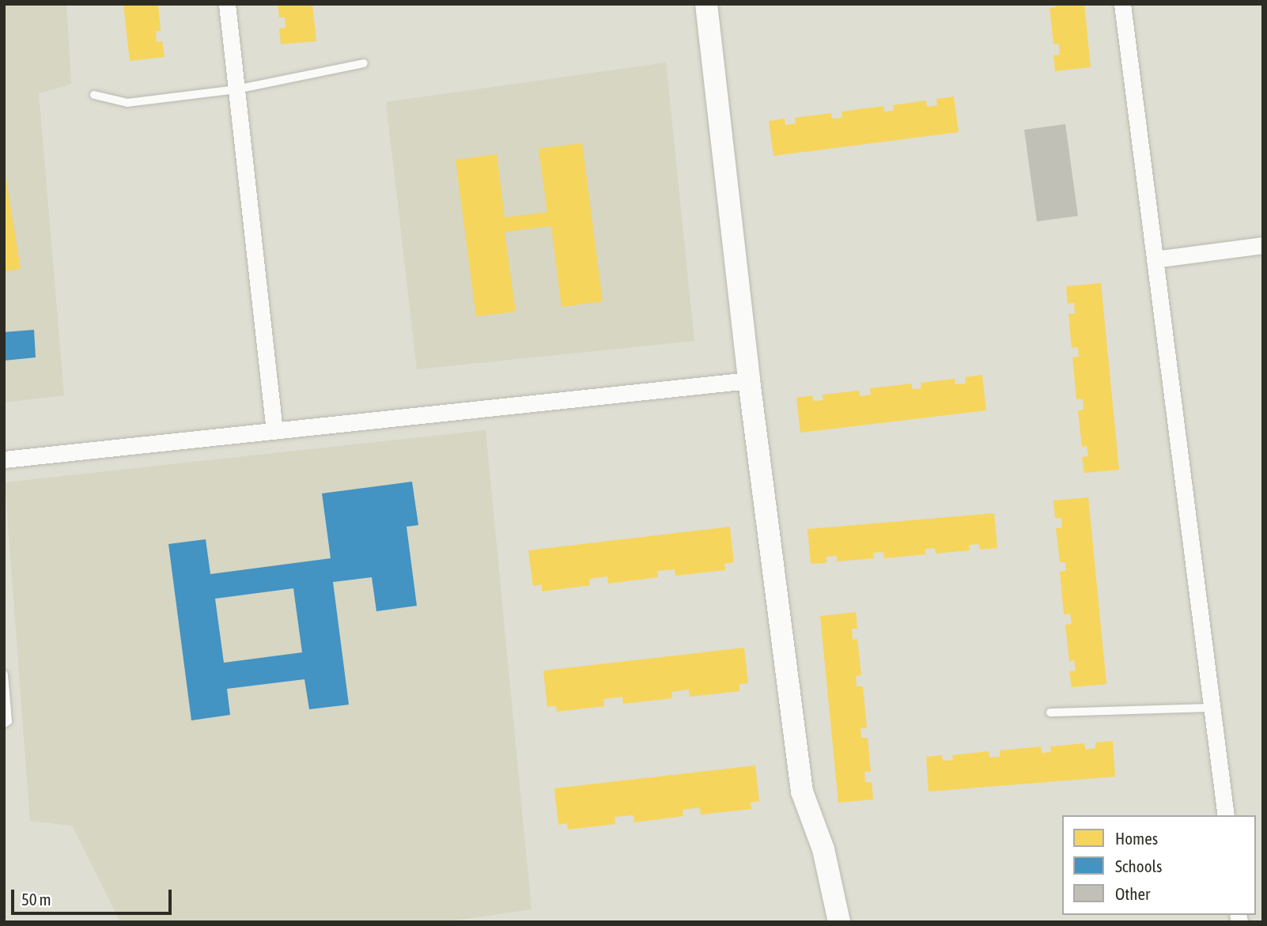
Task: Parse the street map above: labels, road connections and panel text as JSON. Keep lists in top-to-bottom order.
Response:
{
  "legend": ["Homes", "Schools", "Other"],
  "scale_bar": "50 m"
}
